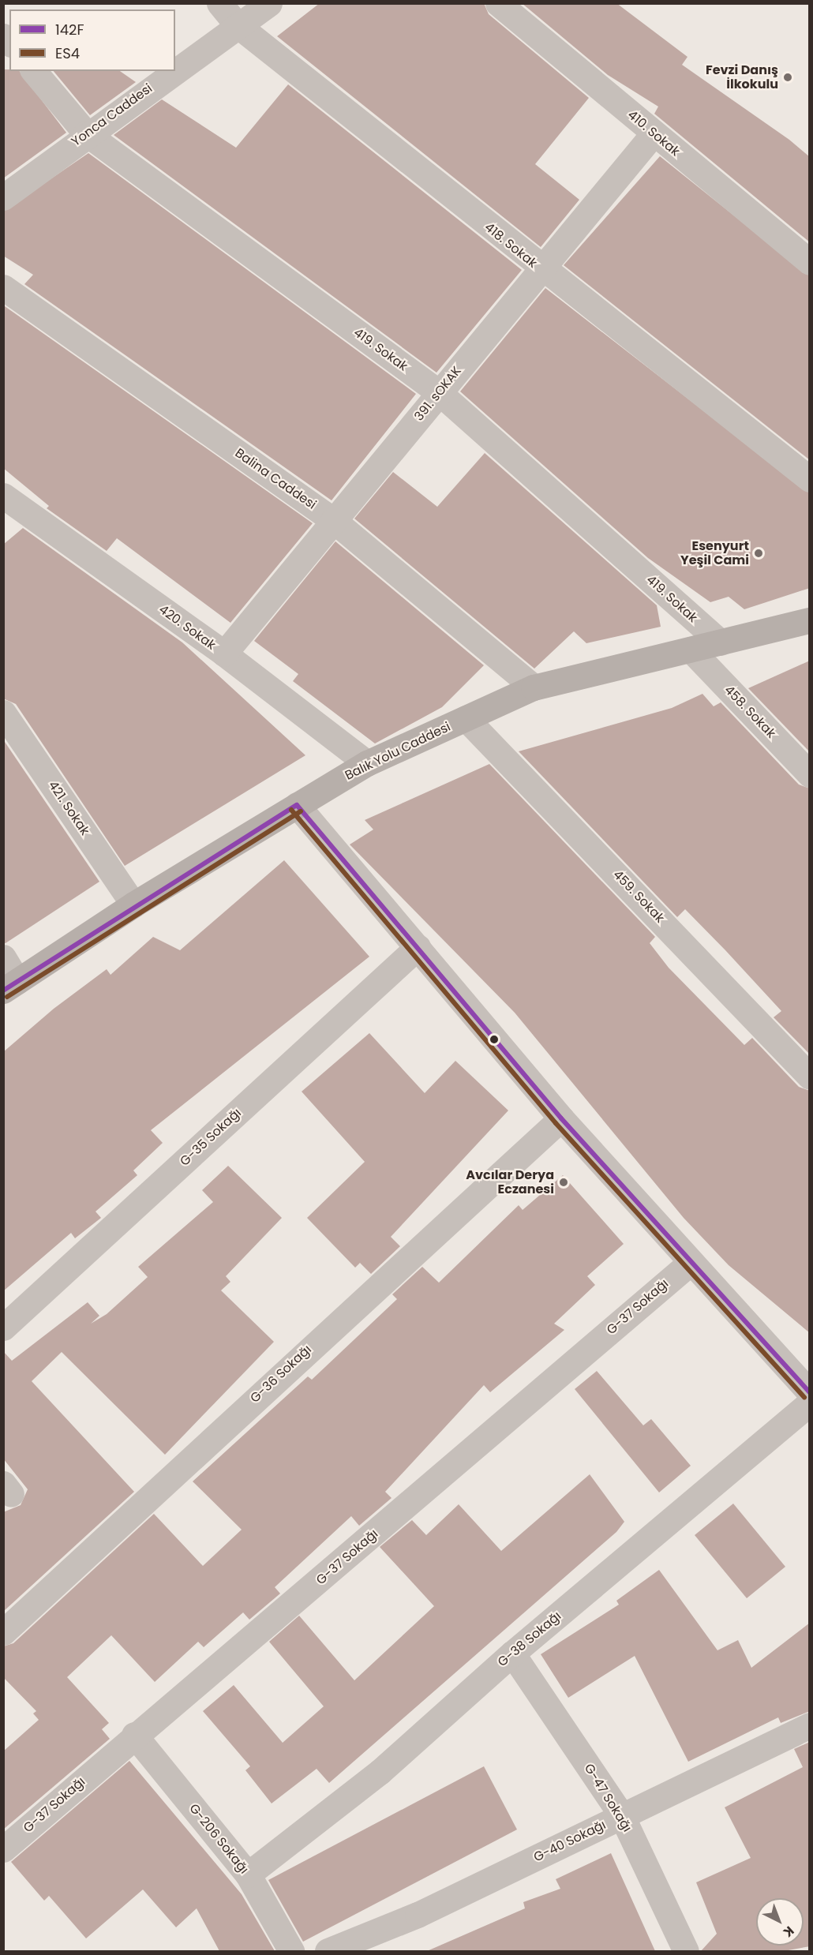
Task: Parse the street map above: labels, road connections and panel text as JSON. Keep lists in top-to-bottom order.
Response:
{
  "streets": {
    "main road": ["Balık Yolu Caddesi"],
    "street": [
      "Yonca Caddesi",
      "410. Sokak",
      "418. Sokak",
      "419. Sokak",
      "391. sOKAK",
      "Balina Caddesi",
      "420. Sokak",
      "458. Sokak",
      "421. Sokak",
      "459. Sokak",
      "G-35 Sokağı",
      "G-37 Sokağı",
      "G-36 Sokağı",
      "G-38 Sokağı",
      "G-47 Sokağı",
      "G-206 Sokağı",
      "G-40 Sokağı"
    ]
  },
  "crossings": [
    ["Yonca Caddesi", "418. Sokak"],
    ["Yonca Caddesi", "419. Sokak"],
    ["410. Sokak", "391. sOKAK"],
    ["418. Sokak", "391. sOKAK"],
    ["419. Sokak", "391. sOKAK"],
    ["419. Sokak", "Balık Yolu Caddesi"],
    ["391. sOKAK", "Balina Caddesi"],
    ["391. sOKAK", "420. Sokak"],
    ["Balina Caddesi", "Balık Yolu Caddesi"],
    ["420. Sokak", "Balık Yolu Caddesi"],
    ["458. Sokak", "Balık Yolu Caddesi"],
    ["Balık Yolu Caddesi", "421. Sokak"],
    ["Balık Yolu Caddesi", "459. Sokak"],
    ["G-37 Sokağı", "G-206 Sokağı"],
    ["G-38 Sokağı", "G-47 Sokağı"],
    ["G-38 Sokağı", "G-206 Sokağı"],
    ["G-47 Sokağı", "G-40 Sokağı"]
  ],
  "places": ["Fevzi Danış İlkokulu", "Esenyurt Yeşil Cami", "Avcılar Derya Eczanesi"],
  "lines": ["transit line 142F", "transit line ES4"],
  "legend": ["142F", "ES4"],
  "north": "bottom right"
}
